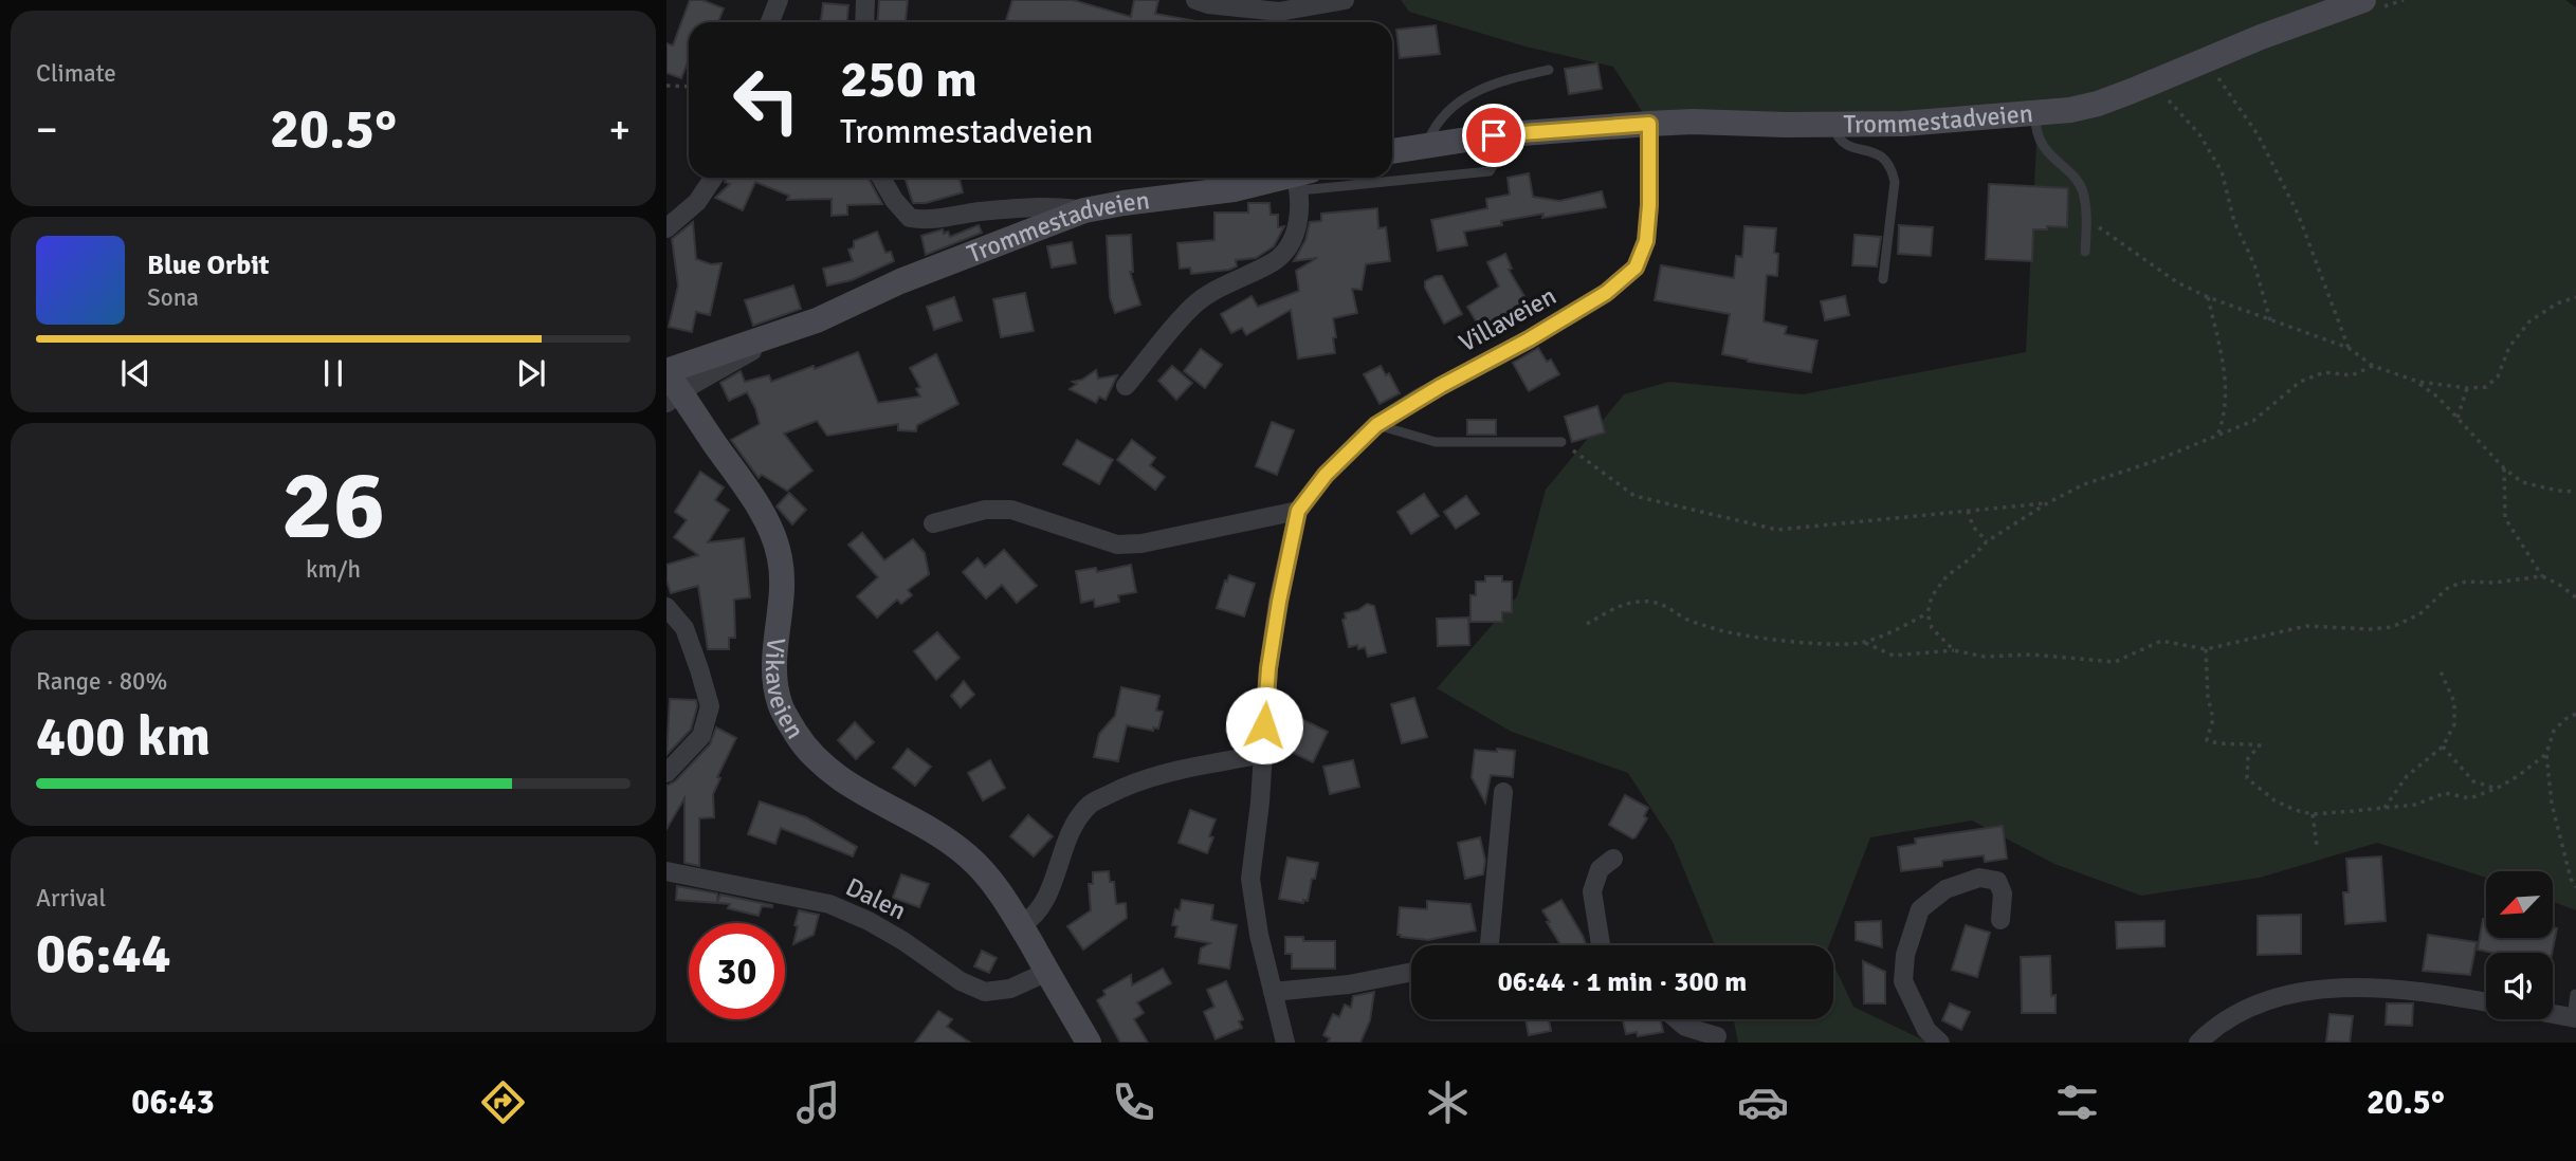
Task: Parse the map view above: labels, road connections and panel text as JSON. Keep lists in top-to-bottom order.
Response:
{
  "streets": {
    "main road": ["Trommestadveien", "Vikaveien"],
    "street": ["Villaveien", "Dalen"]
  },
  "crossings": [
    ["Trommestadveien", "Villaveien"],
    ["Trommestadveien", "Vikaveien"],
    ["Vikaveien", "Dalen"]
  ],
  "north": "bottom left",
  "page": {
    "tile": [
      "Climate",
      ["26", "km/h"],
      ["Range · 80%", "400 km"],
      ["Arrival", "06:44"]
    ],
    "turn": ["250 m", "Trommestadveien"],
    "heat": ["−", "20.5°", "+"],
    "song": ["Blue Orbit", "Sona"],
    "limit": "30",
    "trip": "06:44 · 1 min · 300 m",
    "tabs": ["06:43", "20.5°"]
  }
}
